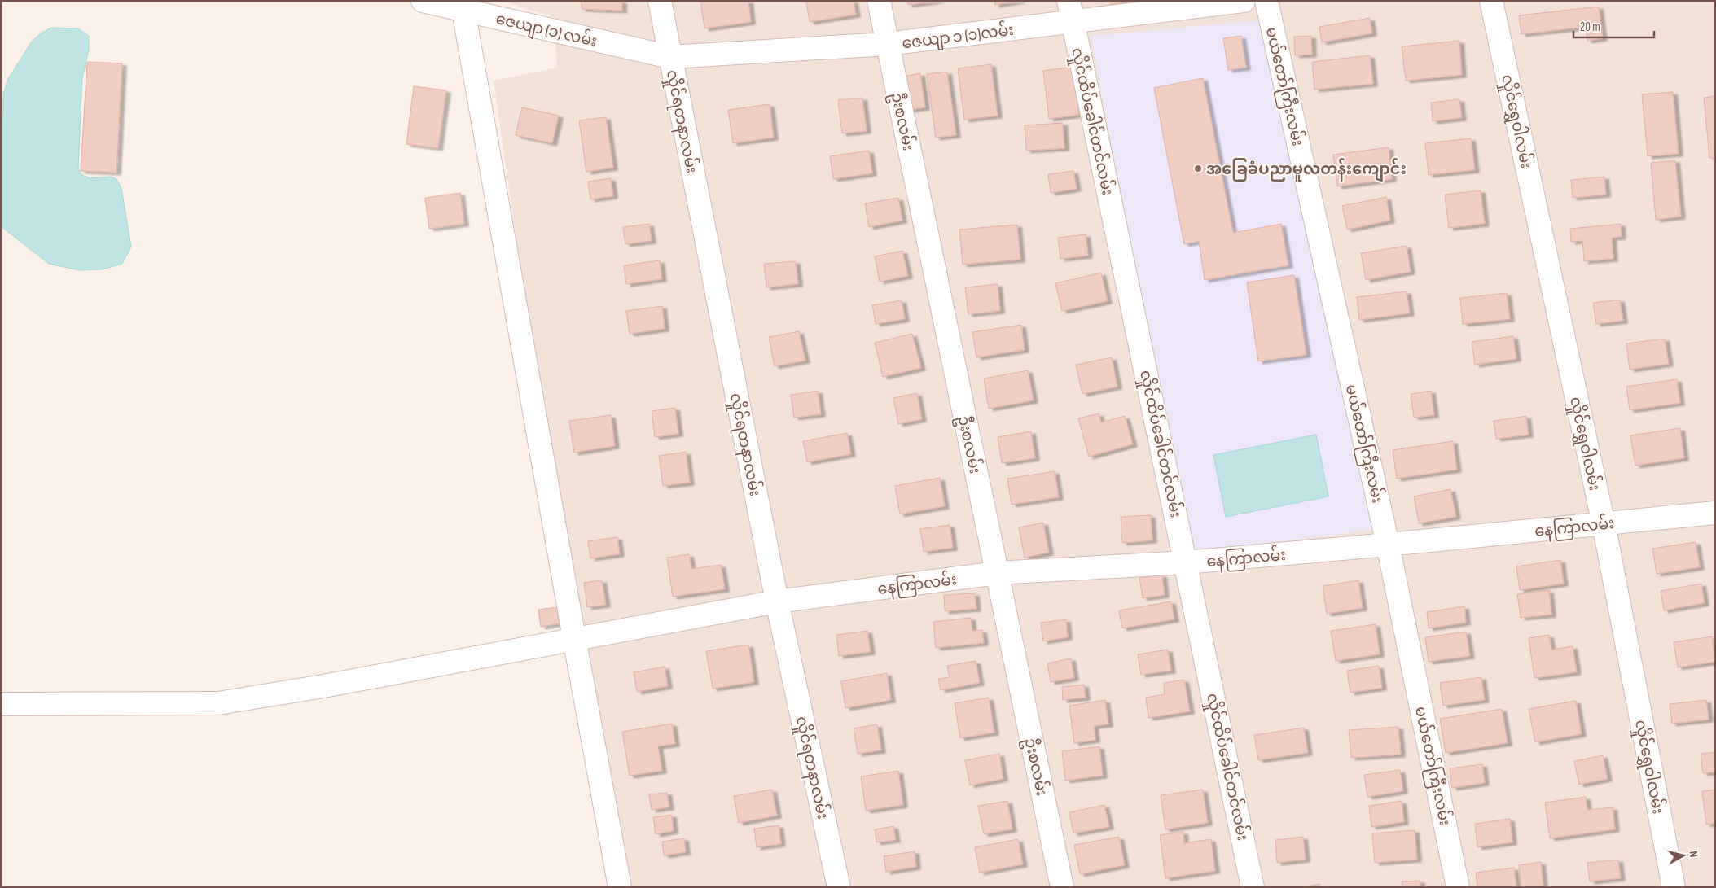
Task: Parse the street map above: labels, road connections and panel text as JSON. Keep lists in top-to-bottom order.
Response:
{
  "streets": {
    "street": [
      "ဇေယျာ (၁) လမ်း",
      "ဇေယျာ ၁ (၁)လမ်း",
      "မယ်တော်ကြီးလမ်း",
      "လှိုင်ရတနာလမ်း",
      "ဦးစလမ်း",
      "လှိုင်ထိပ်ခေါင်တင်လမ်း",
      "လှိုင်ရွှေဝါလမ်း",
      "နေကြာလမ်း"
    ]
  },
  "crossings": [
    ["ဇေယျာ (၁) လမ်း", "ဇေယျာ ၁ (၁)လမ်း"],
    ["ဇေယျာ (၁) လမ်း", "လှိုင်ရတနာလမ်း"],
    ["ဇေယျာ ၁ (၁)လမ်း", "လှိုင်ရတနာလမ်း"],
    ["ဇေယျာ ၁ (၁)လမ်း", "ဦးစလမ်း"],
    ["ဇေယျာ ၁ (၁)လမ်း", "လှိုင်ထိပ်ခေါင်တင်လမ်း"],
    ["မယ်တော်ကြီးလမ်း", "နေကြာလမ်း"],
    ["လှိုင်ရတနာလမ်း", "နေကြာလမ်း"],
    ["ဦးစလမ်း", "နေကြာလမ်း"],
    ["လှိုင်ထိပ်ခေါင်တင်လမ်း", "နေကြာလမ်း"],
    ["လှိုင်ရွှေဝါလမ်း", "နေကြာလမ်း"]
  ],
  "places": ["အခြေခံပညာမူလတန်းကျောင်း"],
  "scale_bar": "20 m",
  "north": "right"
}
